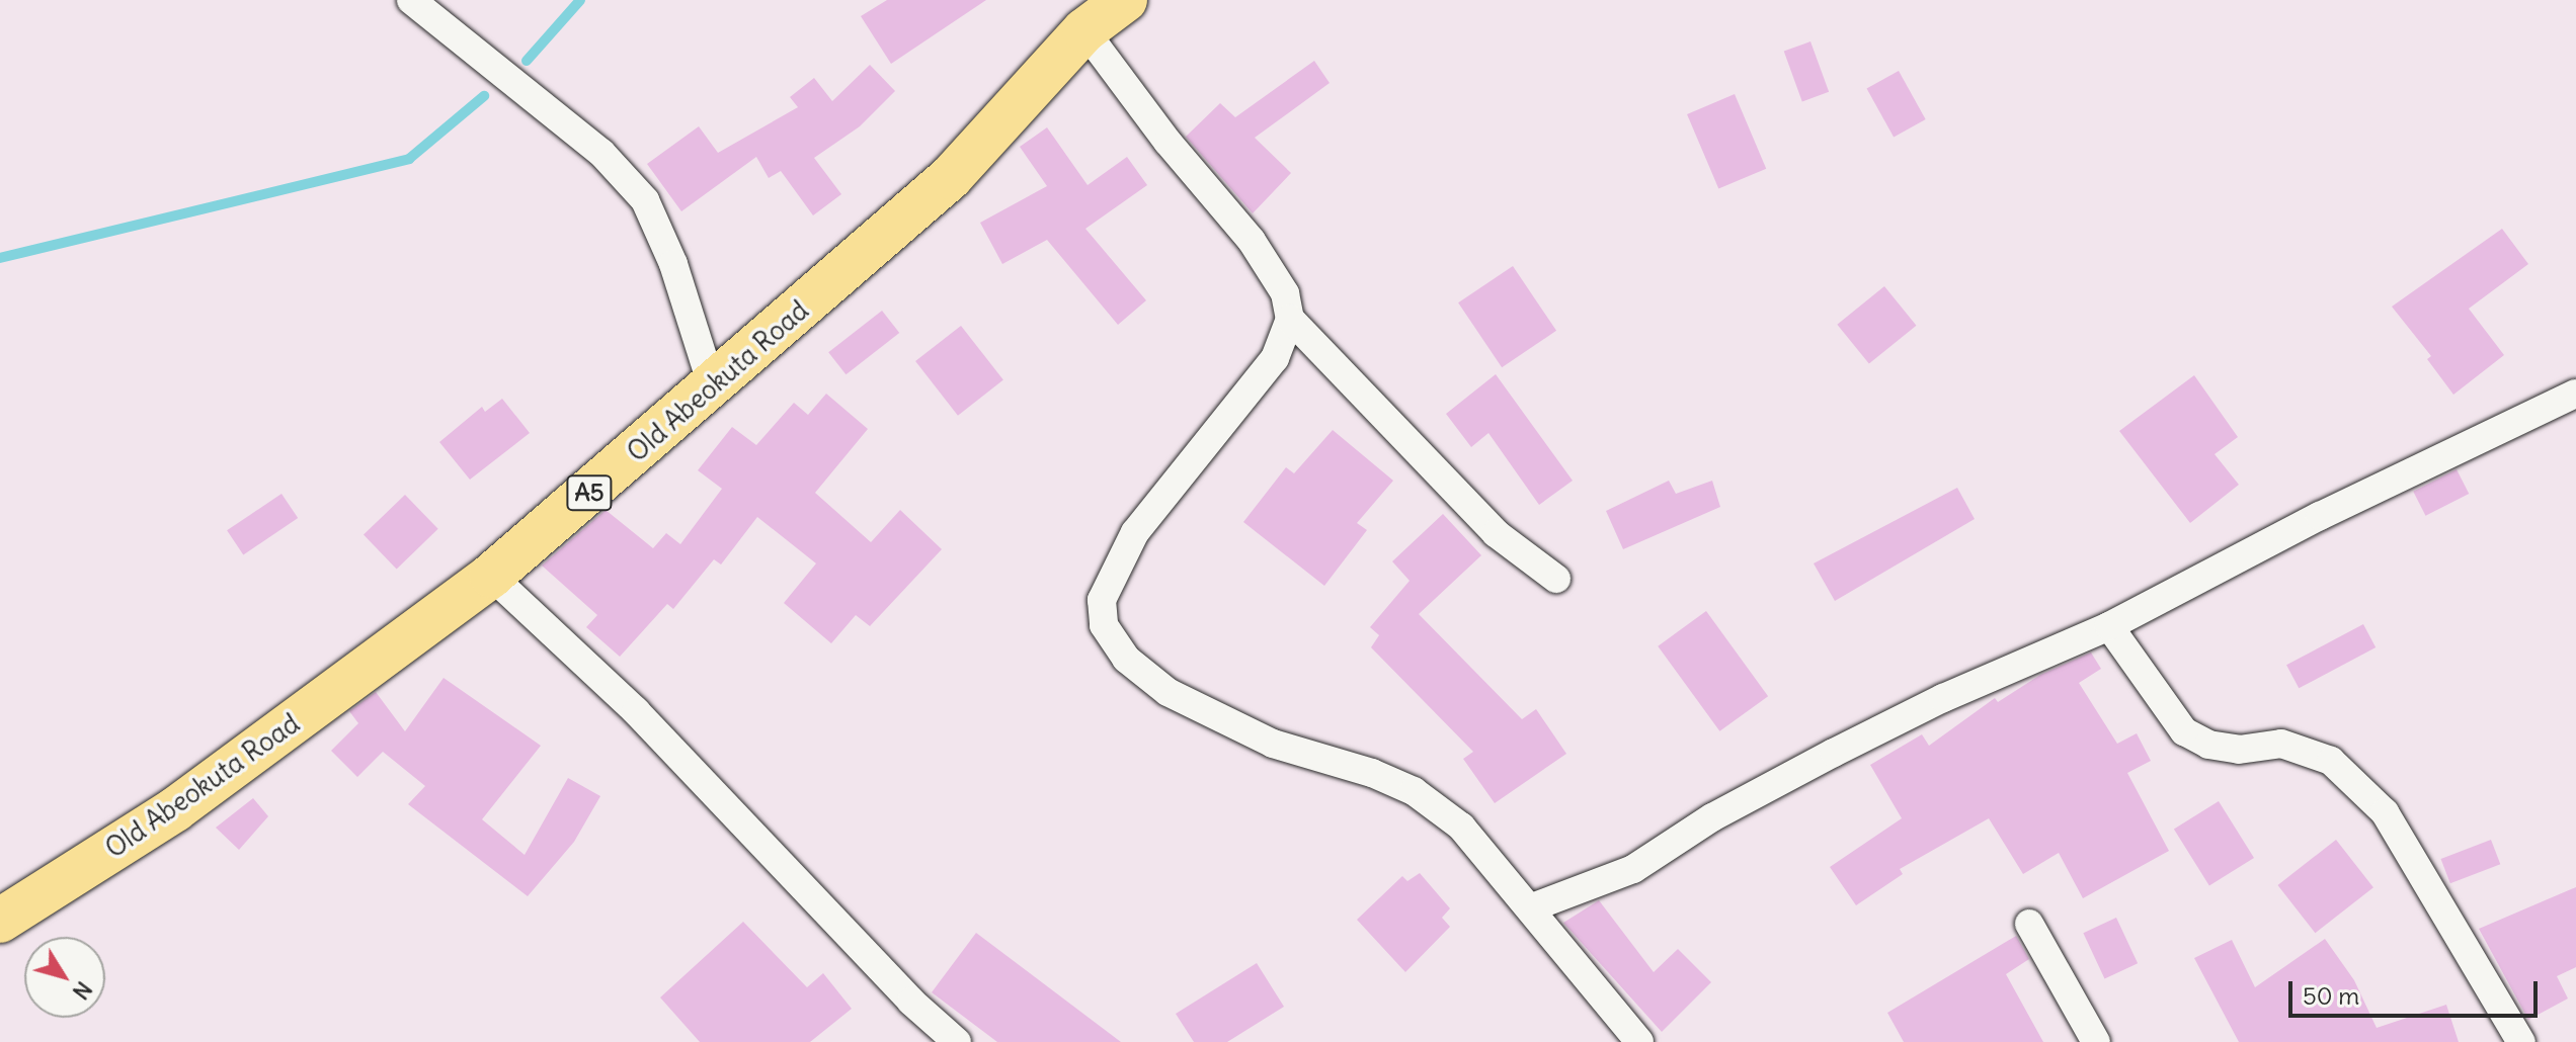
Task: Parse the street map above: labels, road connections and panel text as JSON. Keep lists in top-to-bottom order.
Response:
{
  "streets": {
    "highway": ["Old Abeokuta Road", "A5"]
  },
  "scale_bar": "50 m",
  "north": "bottom right"
}
